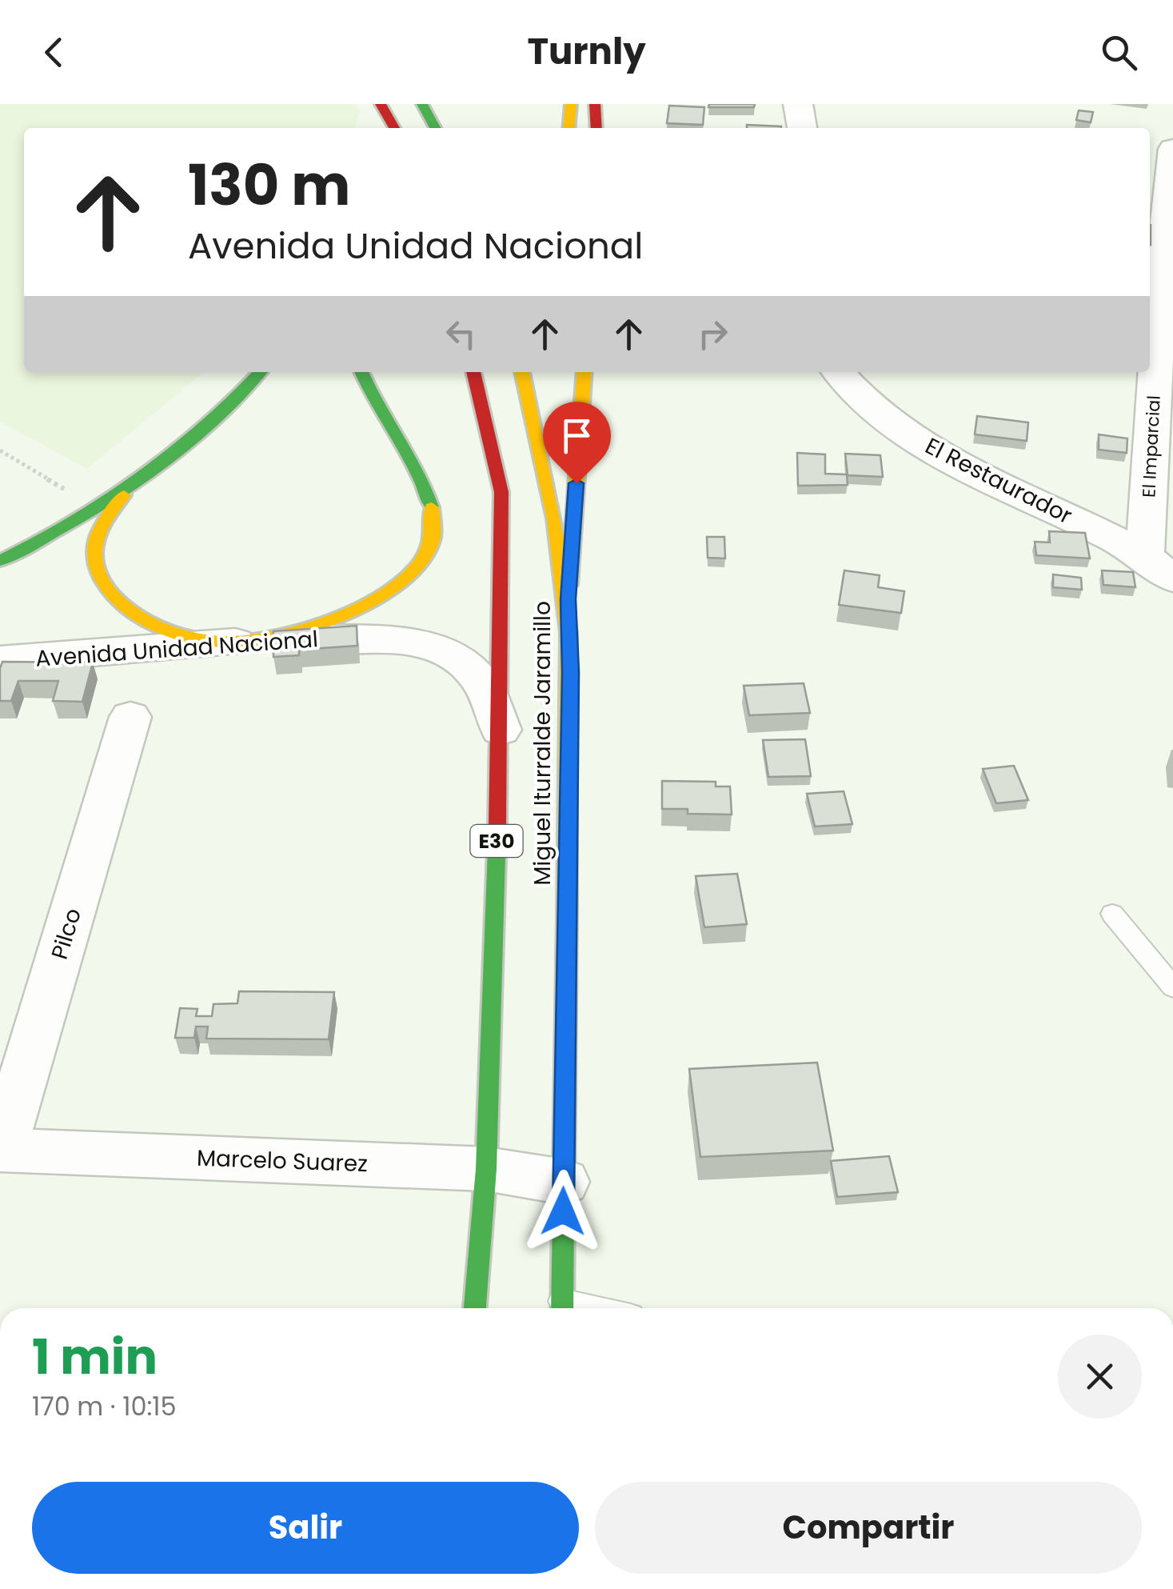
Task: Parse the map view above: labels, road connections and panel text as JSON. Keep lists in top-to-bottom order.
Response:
{
  "streets": {
    "main road": ["Miguel Iturralde Jaramillo", "E30"],
    "street": [
      "El Imparcial",
      "El Restaurador",
      "Avenida Unidad Nacional",
      "Pilco",
      "Marcelo Suarez"
    ]
  },
  "crossings": [
    ["El Imparcial", "El Restaurador"],
    ["Avenida Unidad Nacional", "Miguel Iturralde Jaramillo"],
    ["Miguel Iturralde Jaramillo", "Marcelo Suarez"],
    ["Pilco", "Marcelo Suarez"]
  ],
  "page": {
    "header": "Turnly",
    "turn": ["130 m", "Avenida Unidad Nacional"],
    "heading": ["1 min", "170 m · 10:15"],
    "buttons": ["Salir", "Compartir"]
  }
}
